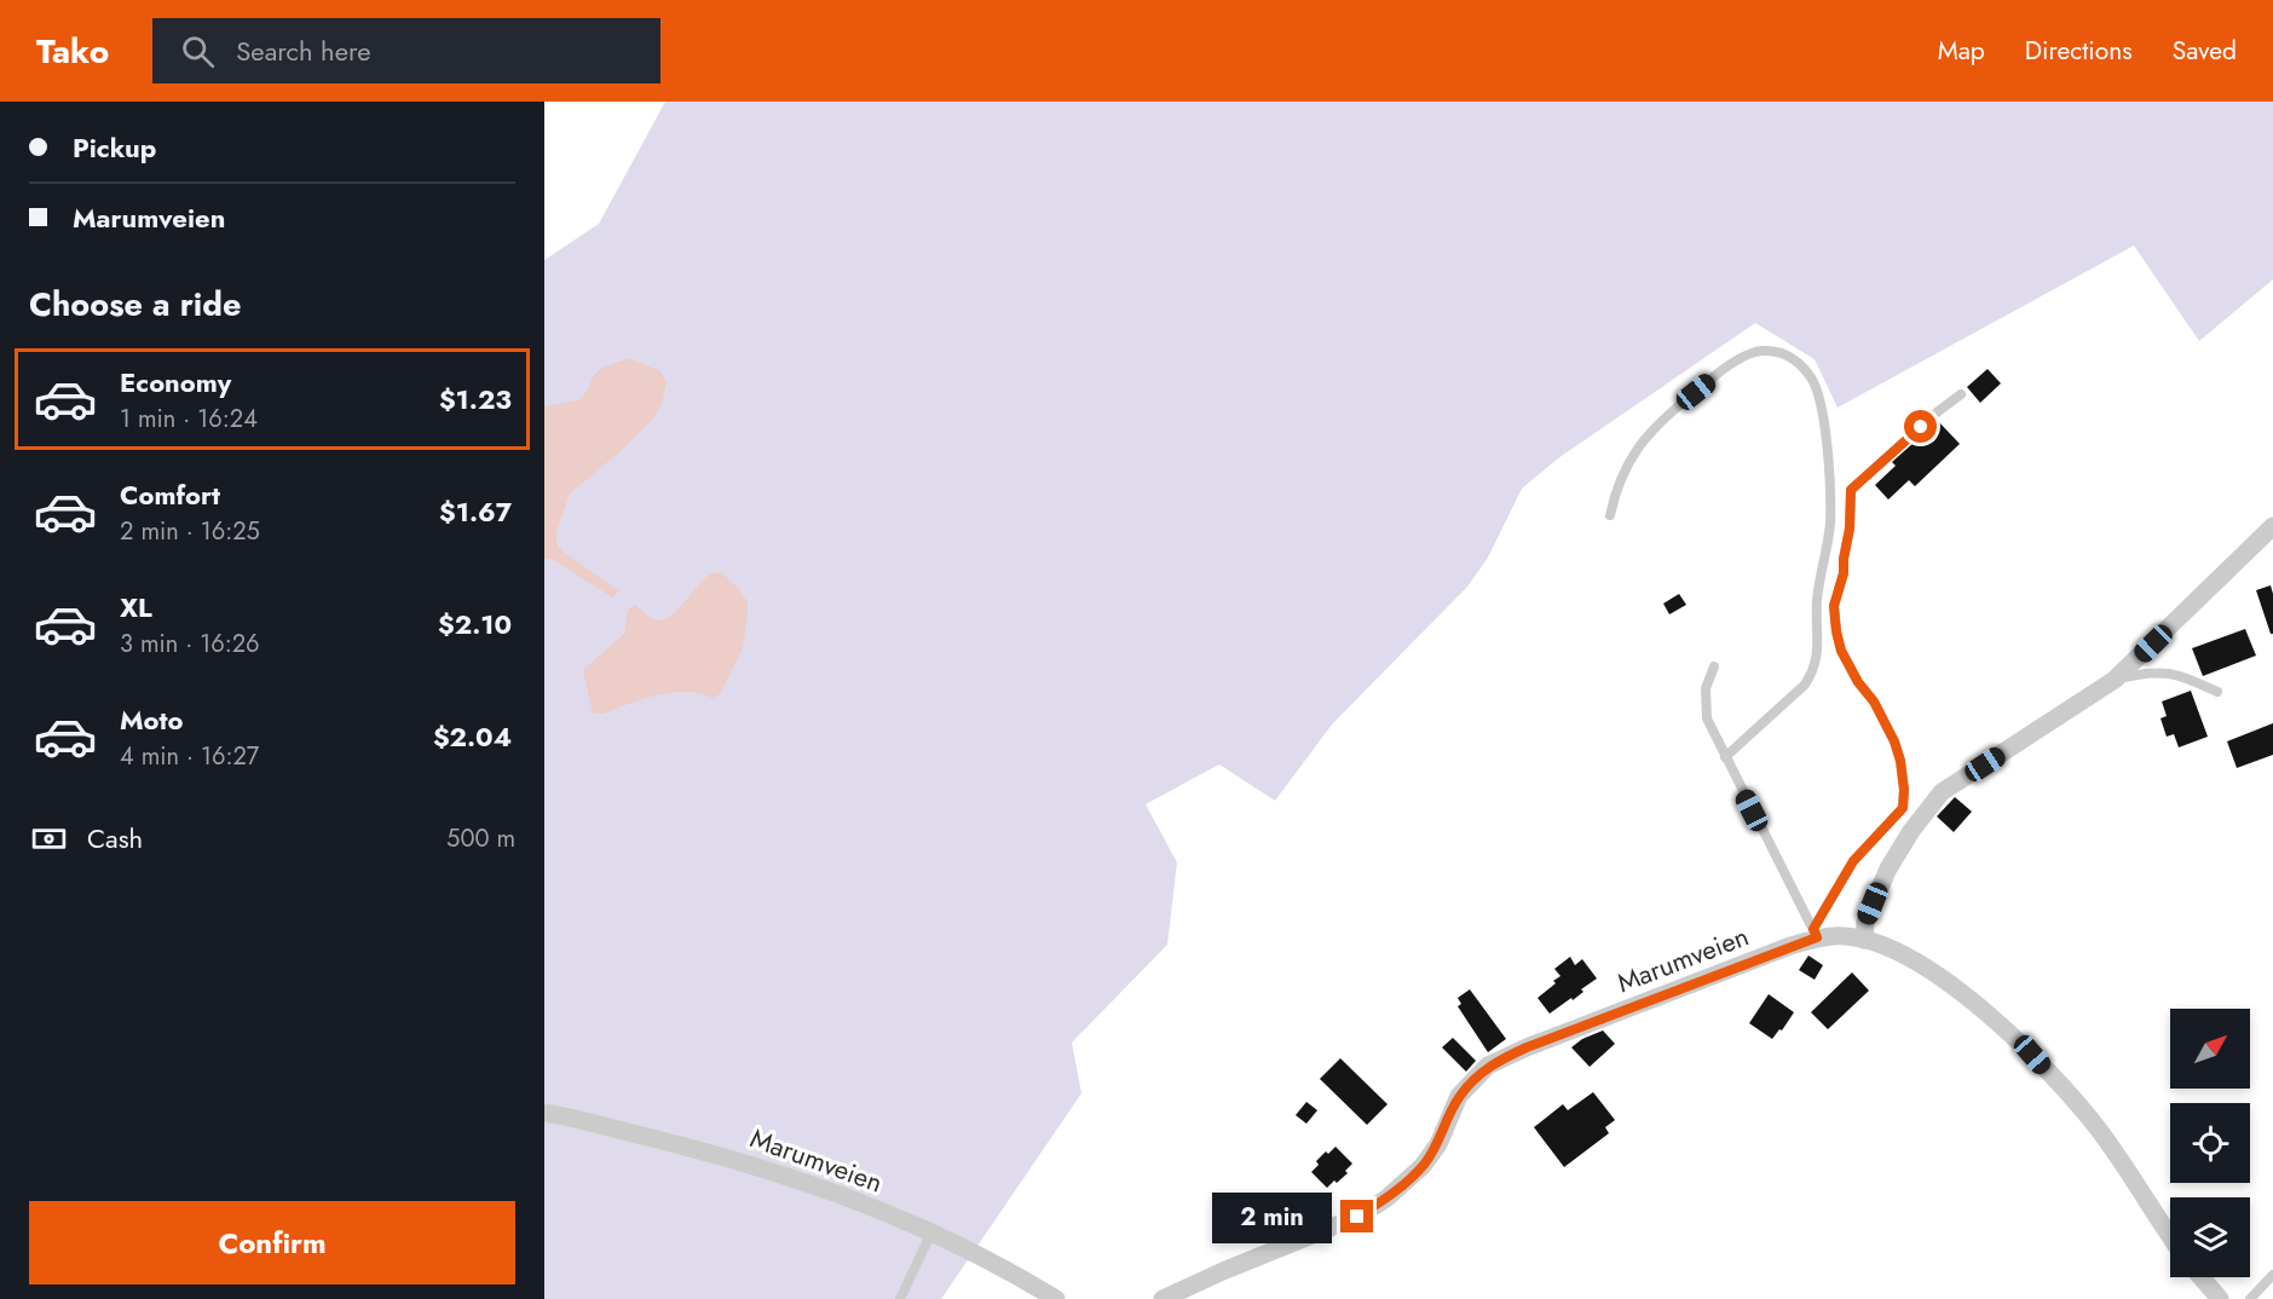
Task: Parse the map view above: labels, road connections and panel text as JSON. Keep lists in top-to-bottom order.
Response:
{
  "streets": {
    "street": ["Marumveien"]
  },
  "north": "top right",
  "page": {
    "header": "Tako",
    "search": "Search here",
    "nav": ["Map", "Directions", "Saved"],
    "banner": ["Pickup", "Marumveien"],
    "heading": "Choose a ride",
    "list": [
      {
        "name": "Economy",
        "note": "1 min · 16:24",
        "value": "$1.23"
      },
      {
        "name": "Comfort",
        "note": "2 min · 16:25",
        "value": "$1.67"
      },
      {
        "name": "XL",
        "note": "3 min · 16:26",
        "value": "$2.10"
      },
      {
        "name": "Moto",
        "note": "4 min · 16:27",
        "value": "$2.04"
      }
    ],
    "pay": ["Cash", "500 m"],
    "buttons": "Confirm",
    "bubble": "2 min"
  }
}
